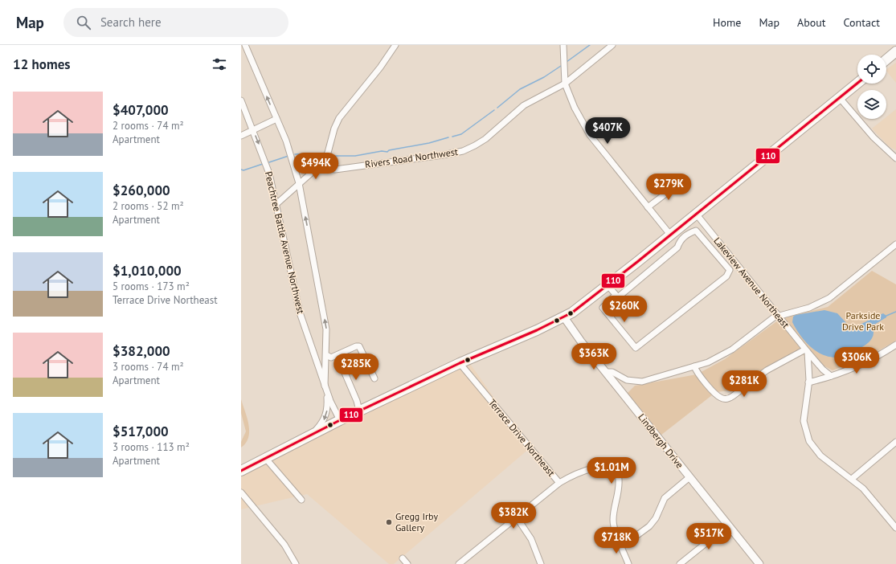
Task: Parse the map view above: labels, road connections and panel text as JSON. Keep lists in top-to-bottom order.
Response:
{
  "streets": {
    "main road": ["Lindbergh Drive"],
    "street": [
      "Rivers Road Northwest",
      "Peachtree Battle Avenue Northwest",
      "Lakeview Avenue Northeast",
      "Terrace Drive Northeast"
    ]
  },
  "parks": ["Parkside Drive Park"],
  "places": ["Gregg Irby Gallery"],
  "lines": ["transit line 110"],
  "page": {
    "header": "Map",
    "search": "Search here",
    "nav": [
      "Home",
      "Map",
      "About",
      "Contact"
    ],
    "heading": "12 homes",
    "list": [
      {
        "name": "$407,000",
        "note": "2 rooms · 74 m² · Apartment"
      },
      {
        "name": "$260,000",
        "note": "2 rooms · 52 m² · Apartment"
      },
      {
        "name": "$1,010,000",
        "note": "5 rooms · 173 m² · Terrace Drive Northeast"
      },
      {
        "name": "$382,000",
        "note": "3 rooms · 74 m² · Apartment"
      },
      {
        "name": "$517,000",
        "note": "3 rooms · 113 m² · Apartment"
      }
    ],
    "price": [
      "$407K",
      "$494K",
      "$279K",
      "$260K",
      "$363K",
      "$306K",
      "$285K",
      "$281K",
      "$1.01M",
      "$382K",
      "$517K",
      "$718K"
    ]
  }
}
